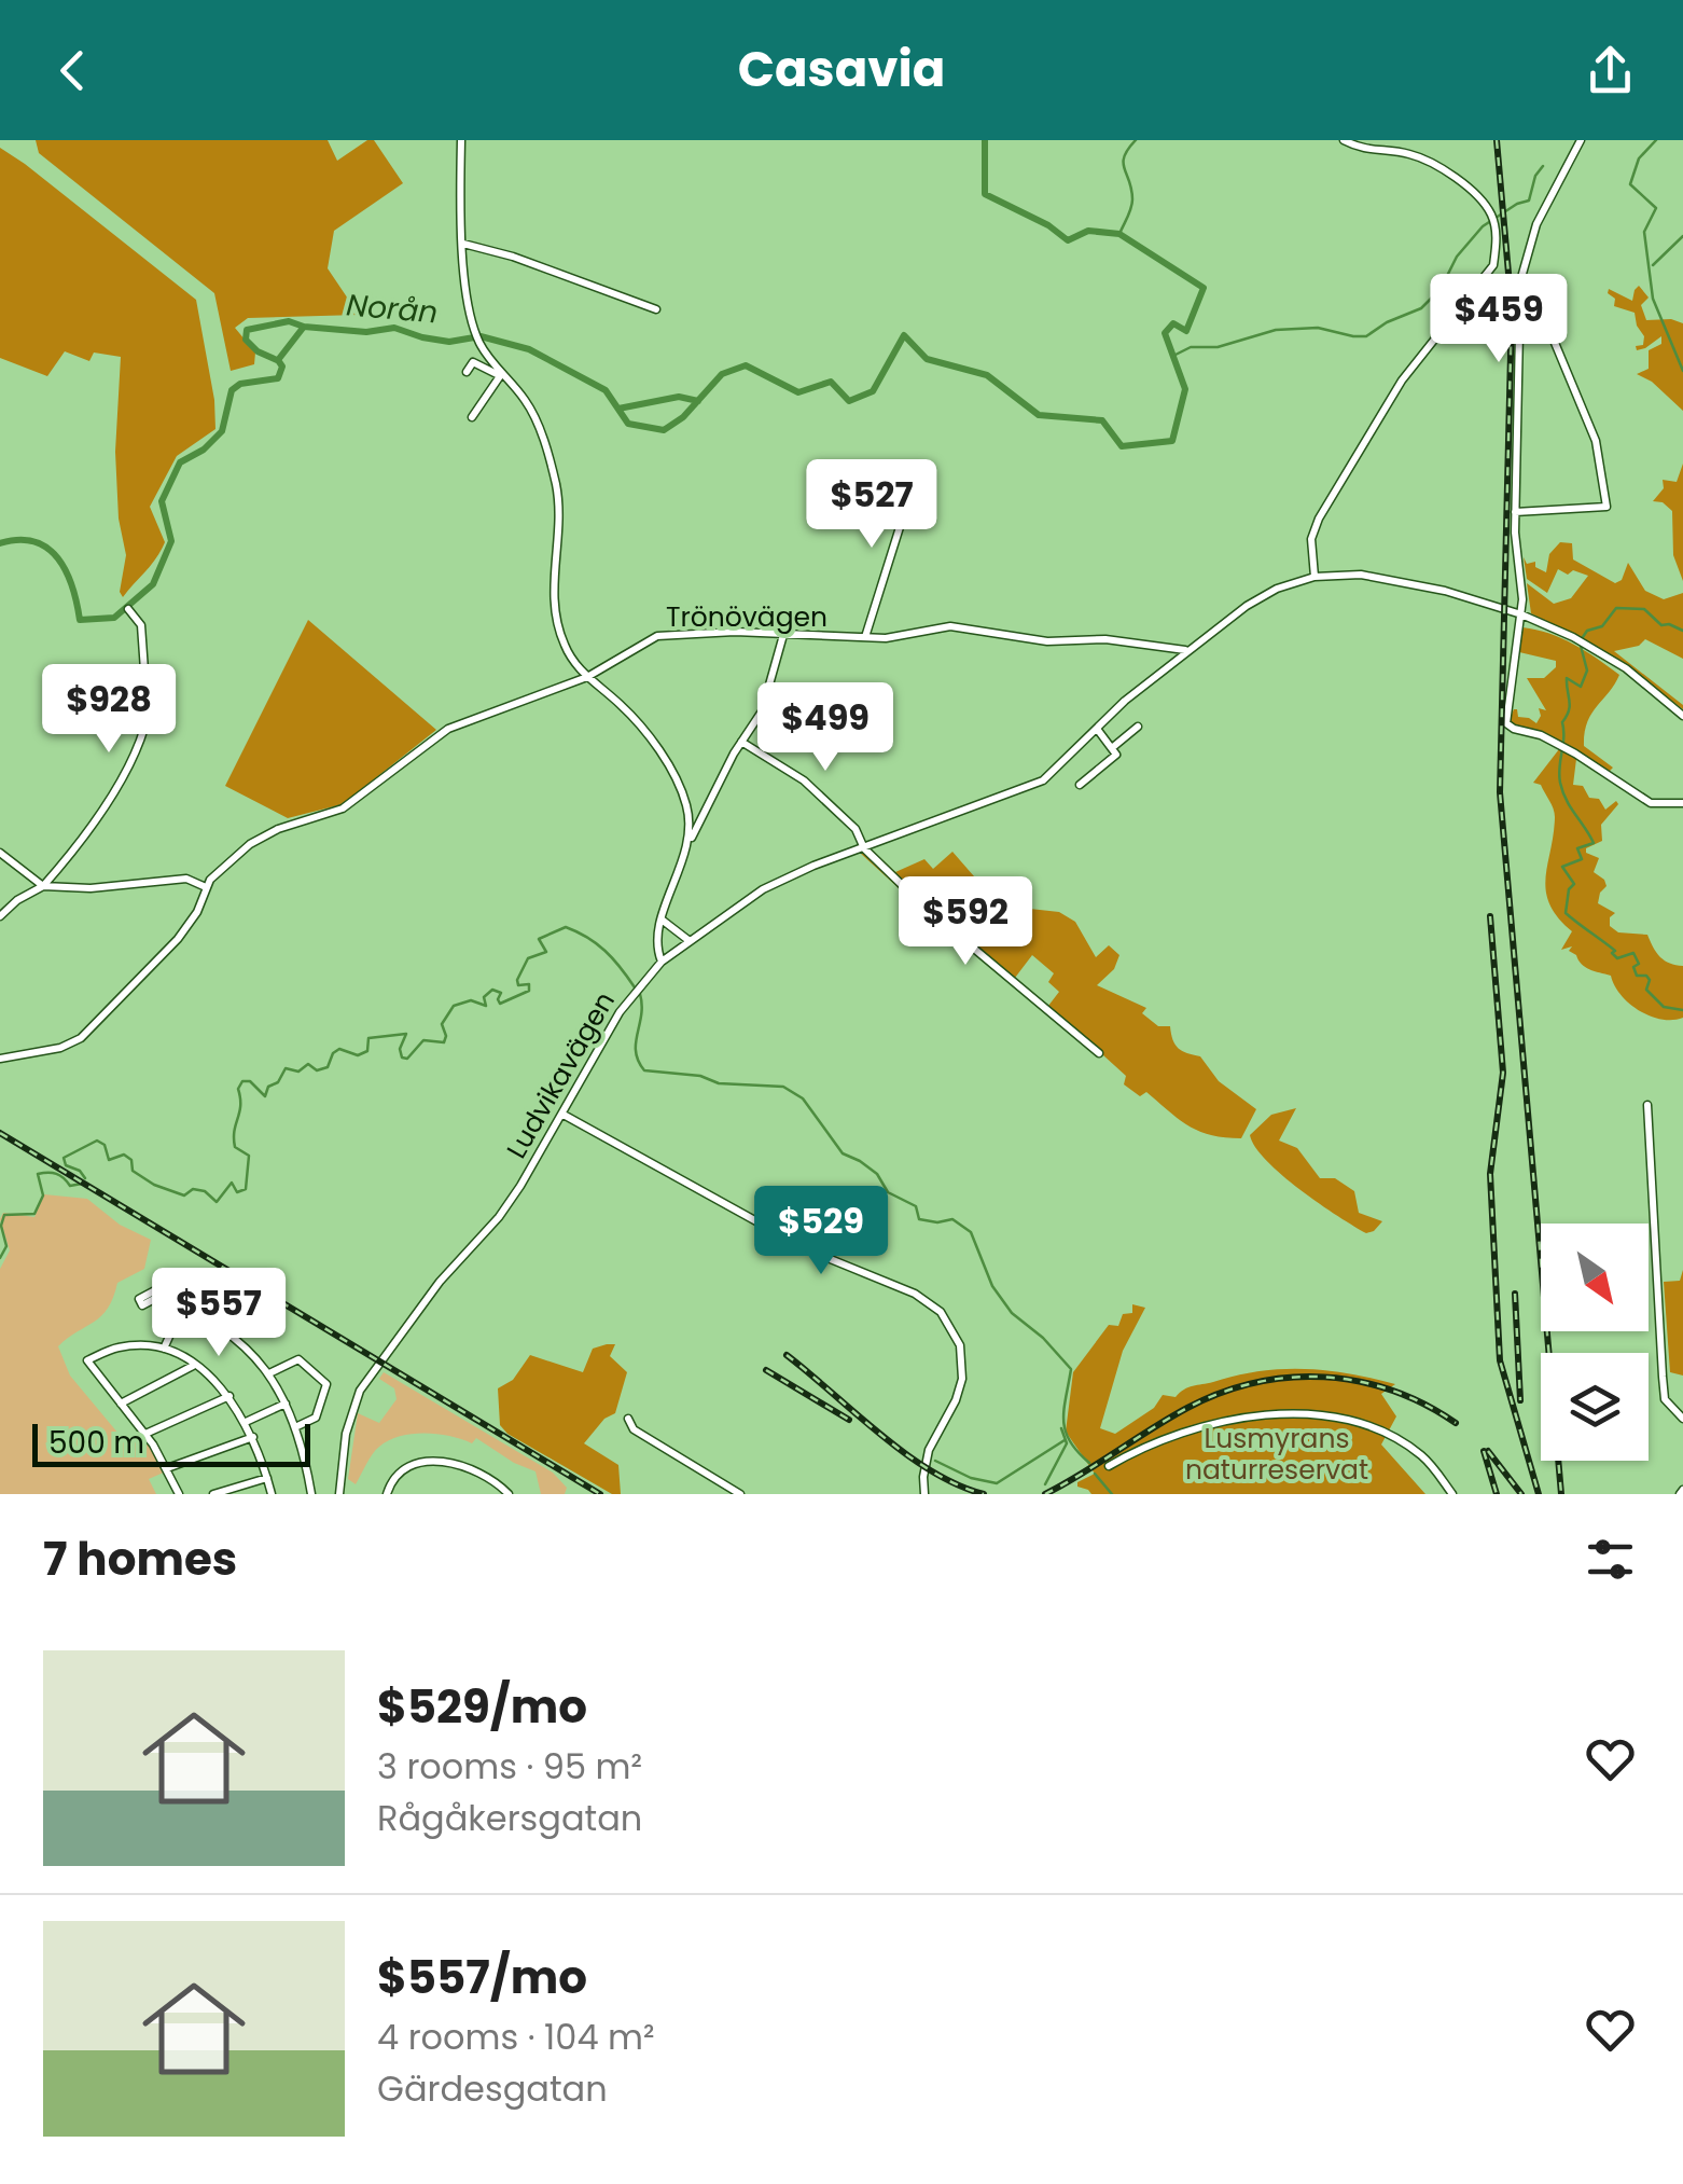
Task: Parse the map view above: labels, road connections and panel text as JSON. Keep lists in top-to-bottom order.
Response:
{
  "streets": {
    "street": ["Trönövägen", "Ludvikavägen"]
  },
  "crossings": [
    ["Trönövägen", "Ludvikavägen"]
  ],
  "water": ["Norån"],
  "parks": ["Lusmyrans naturreservat"],
  "scale_bar": "500 m",
  "north": "bottom right",
  "page": {
    "header": "Casavia",
    "price": [
      "$459",
      "$527",
      "$928",
      "$499",
      "$592",
      "$529",
      "$557"
    ],
    "scale": "500 m",
    "heading": "7 homes",
    "list": [
      {
        "name": "$529/mo",
        "note": "3 rooms · 95 m² · Rågåkersgatan"
      },
      {
        "name": "$557/mo",
        "note": "4 rooms · 104 m² · Gärdesgatan"
      }
    ]
  }
}
